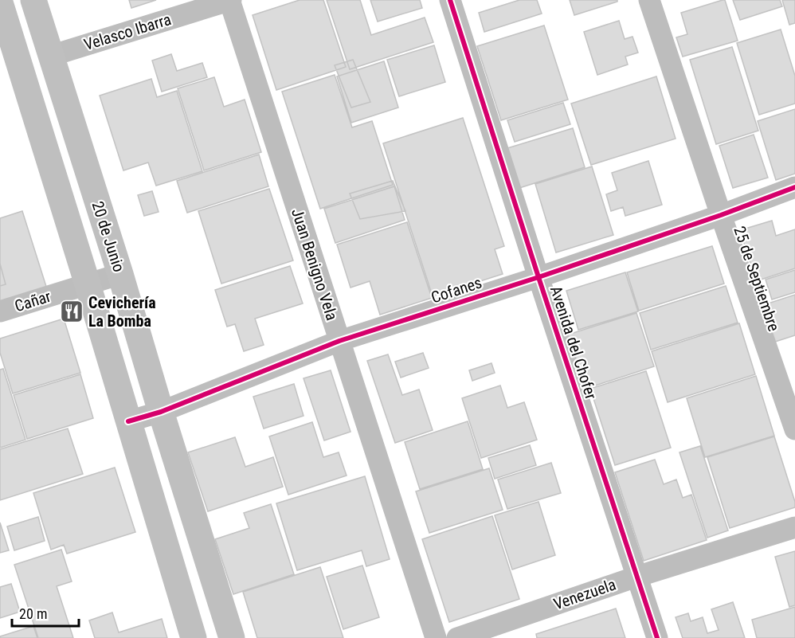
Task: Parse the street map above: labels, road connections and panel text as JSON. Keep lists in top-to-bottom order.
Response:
{
  "streets": {
    "street": [
      "Velasco Ibarra",
      "20 de Junio",
      "Juan Benigno Vela",
      "25 de Septiembre",
      "Cofanes",
      "Cañar",
      "Avenida del Chofer",
      "Venezuela"
    ]
  },
  "crossings": [
    ["Velasco Ibarra", "20 de Junio"],
    ["Velasco Ibarra", "Juan Benigno Vela"],
    ["20 de Junio", "Cofanes"],
    ["20 de Junio", "Cañar"],
    ["Juan Benigno Vela", "Cofanes"],
    ["25 de Septiembre", "Cofanes"],
    ["Cofanes", "Avenida del Chofer"],
    ["Avenida del Chofer", "Venezuela"]
  ],
  "places": {
    "restaurant": ["Cevichería La Bomba"]
  },
  "scale_bar": "20 m"
}
